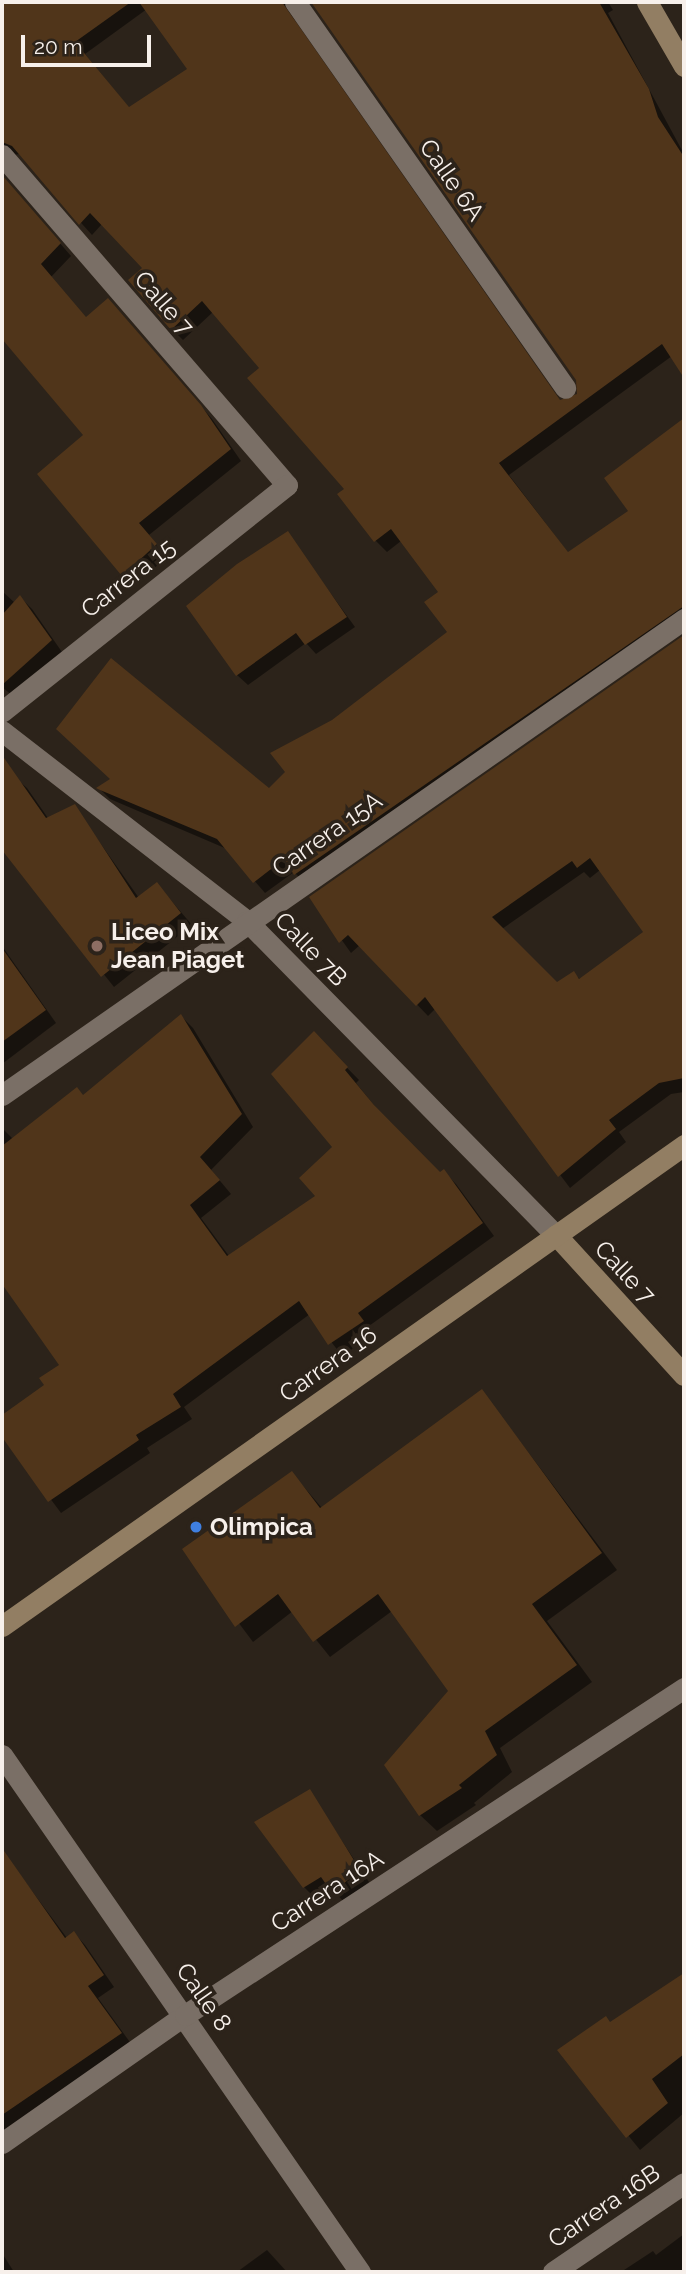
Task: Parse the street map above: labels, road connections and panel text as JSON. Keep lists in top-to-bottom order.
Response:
{
  "streets": {
    "street": [
      "Calle 6A",
      "Calle 7",
      "Carrera 15",
      "Carrera 15A",
      "Calle 7B",
      "Carrera 16",
      "Carrera 16A",
      "Calle 8",
      "Carrera 16B"
    ]
  },
  "crossings": [
    ["Calle 7", "Carrera 15"],
    ["Calle 7", "Calle 7B"],
    ["Calle 7", "Carrera 16"],
    ["Carrera 15A", "Calle 7B"],
    ["Calle 7B", "Carrera 16"],
    ["Carrera 16A", "Calle 8"]
  ],
  "places": ["Liceo Mix Jean Piaget", "Olimpica"],
  "scale_bar": "20 m"
}
